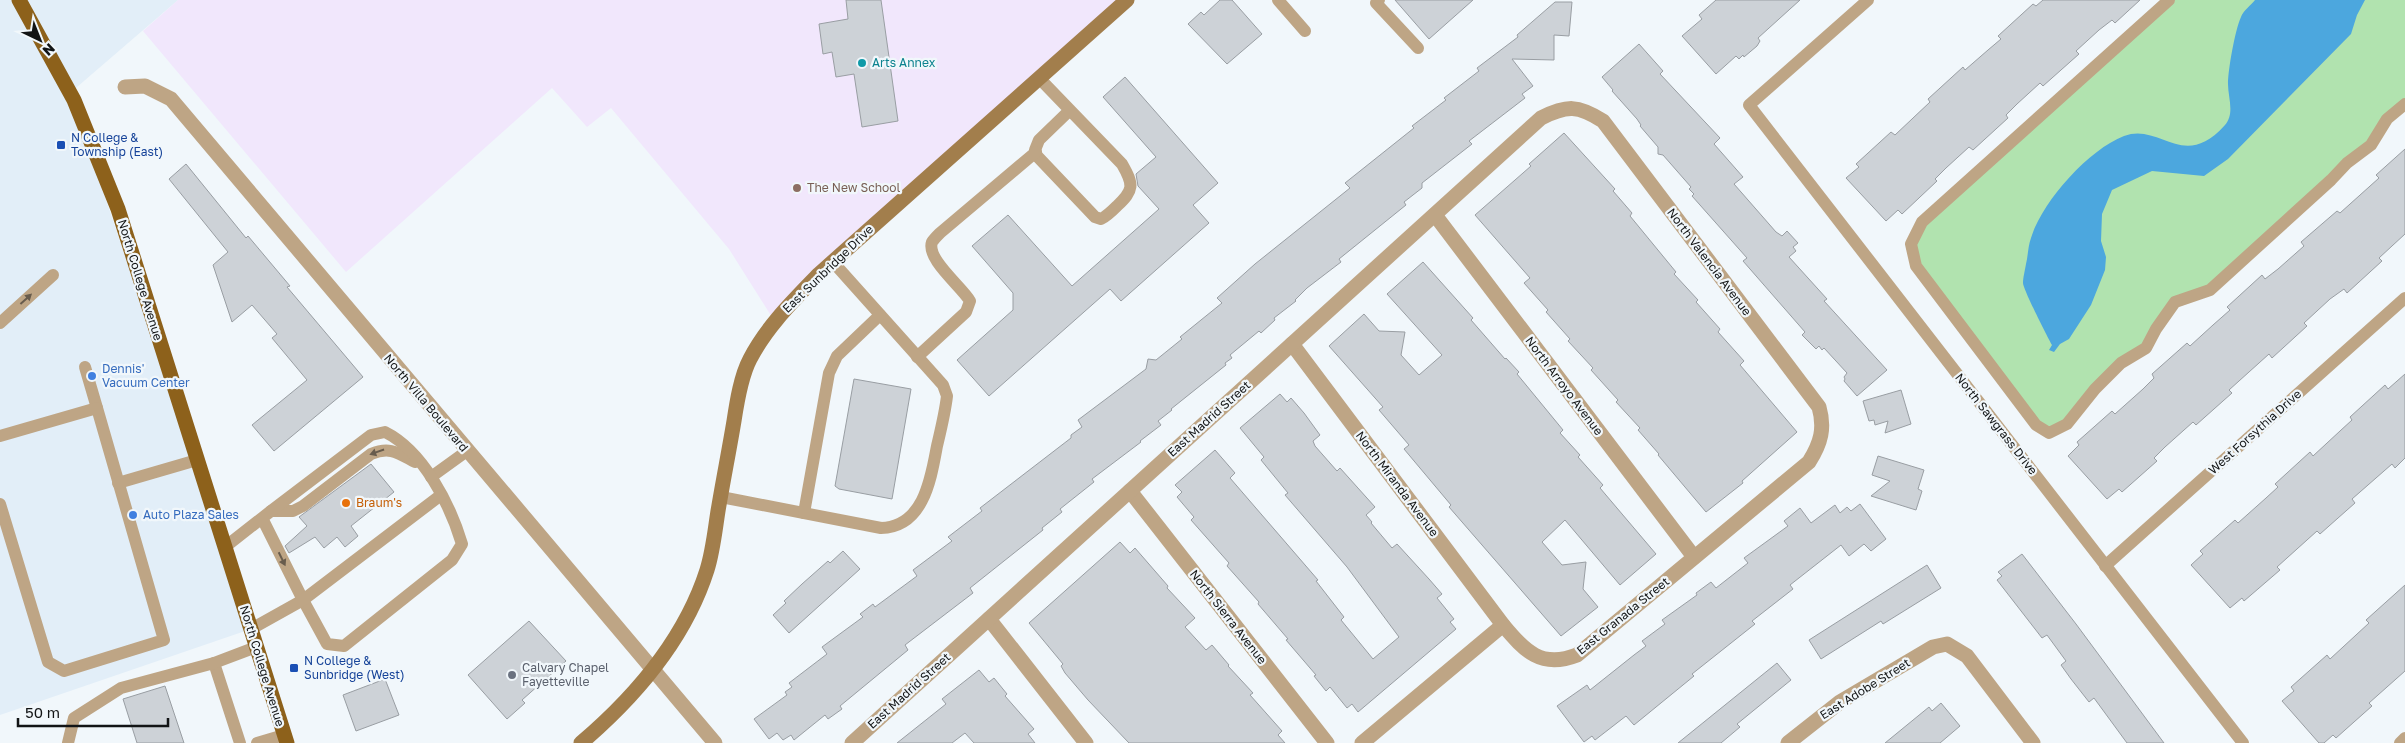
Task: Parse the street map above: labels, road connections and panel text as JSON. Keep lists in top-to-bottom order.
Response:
{
  "streets": {
    "main road": ["North College Avenue"],
    "street": [
      "North Valencia Avenue",
      "East Sunbridge Drive",
      "North Arroyo Avenue",
      "North Villa Boulevard",
      "East Madrid Street",
      "North Miranda Avenue",
      "East Granada Street",
      "North Sierra Avenue",
      "East Adobe Street"
    ],
    "lane": ["North Sawgrass Drive", "West Forsythia Drive"]
  },
  "crossings": [
    ["North Valencia Avenue", "East Madrid Street"],
    ["North Valencia Avenue", "East Granada Street"],
    ["East Sunbridge Drive", "North Villa Boulevard"],
    ["North Arroyo Avenue", "East Madrid Street"],
    ["North Arroyo Avenue", "East Granada Street"],
    ["East Madrid Street", "North Miranda Avenue"],
    ["East Madrid Street", "North Sierra Avenue"],
    ["North Sawgrass Drive", "West Forsythia Drive"],
    ["North Miranda Avenue", "East Granada Street"]
  ],
  "places": {
    "other": [
      "Arts Annex",
      "The New School",
      "Dennis' Vacuum Center",
      "Braum's",
      "Auto Plaza Sales",
      "Calvary Chapel Fayetteville"
    ],
    "transit": ["N College & Township (East)", "N College & Sunbridge (West)"]
  },
  "scale_bar": "50 m",
  "north": "bottom right"
}
